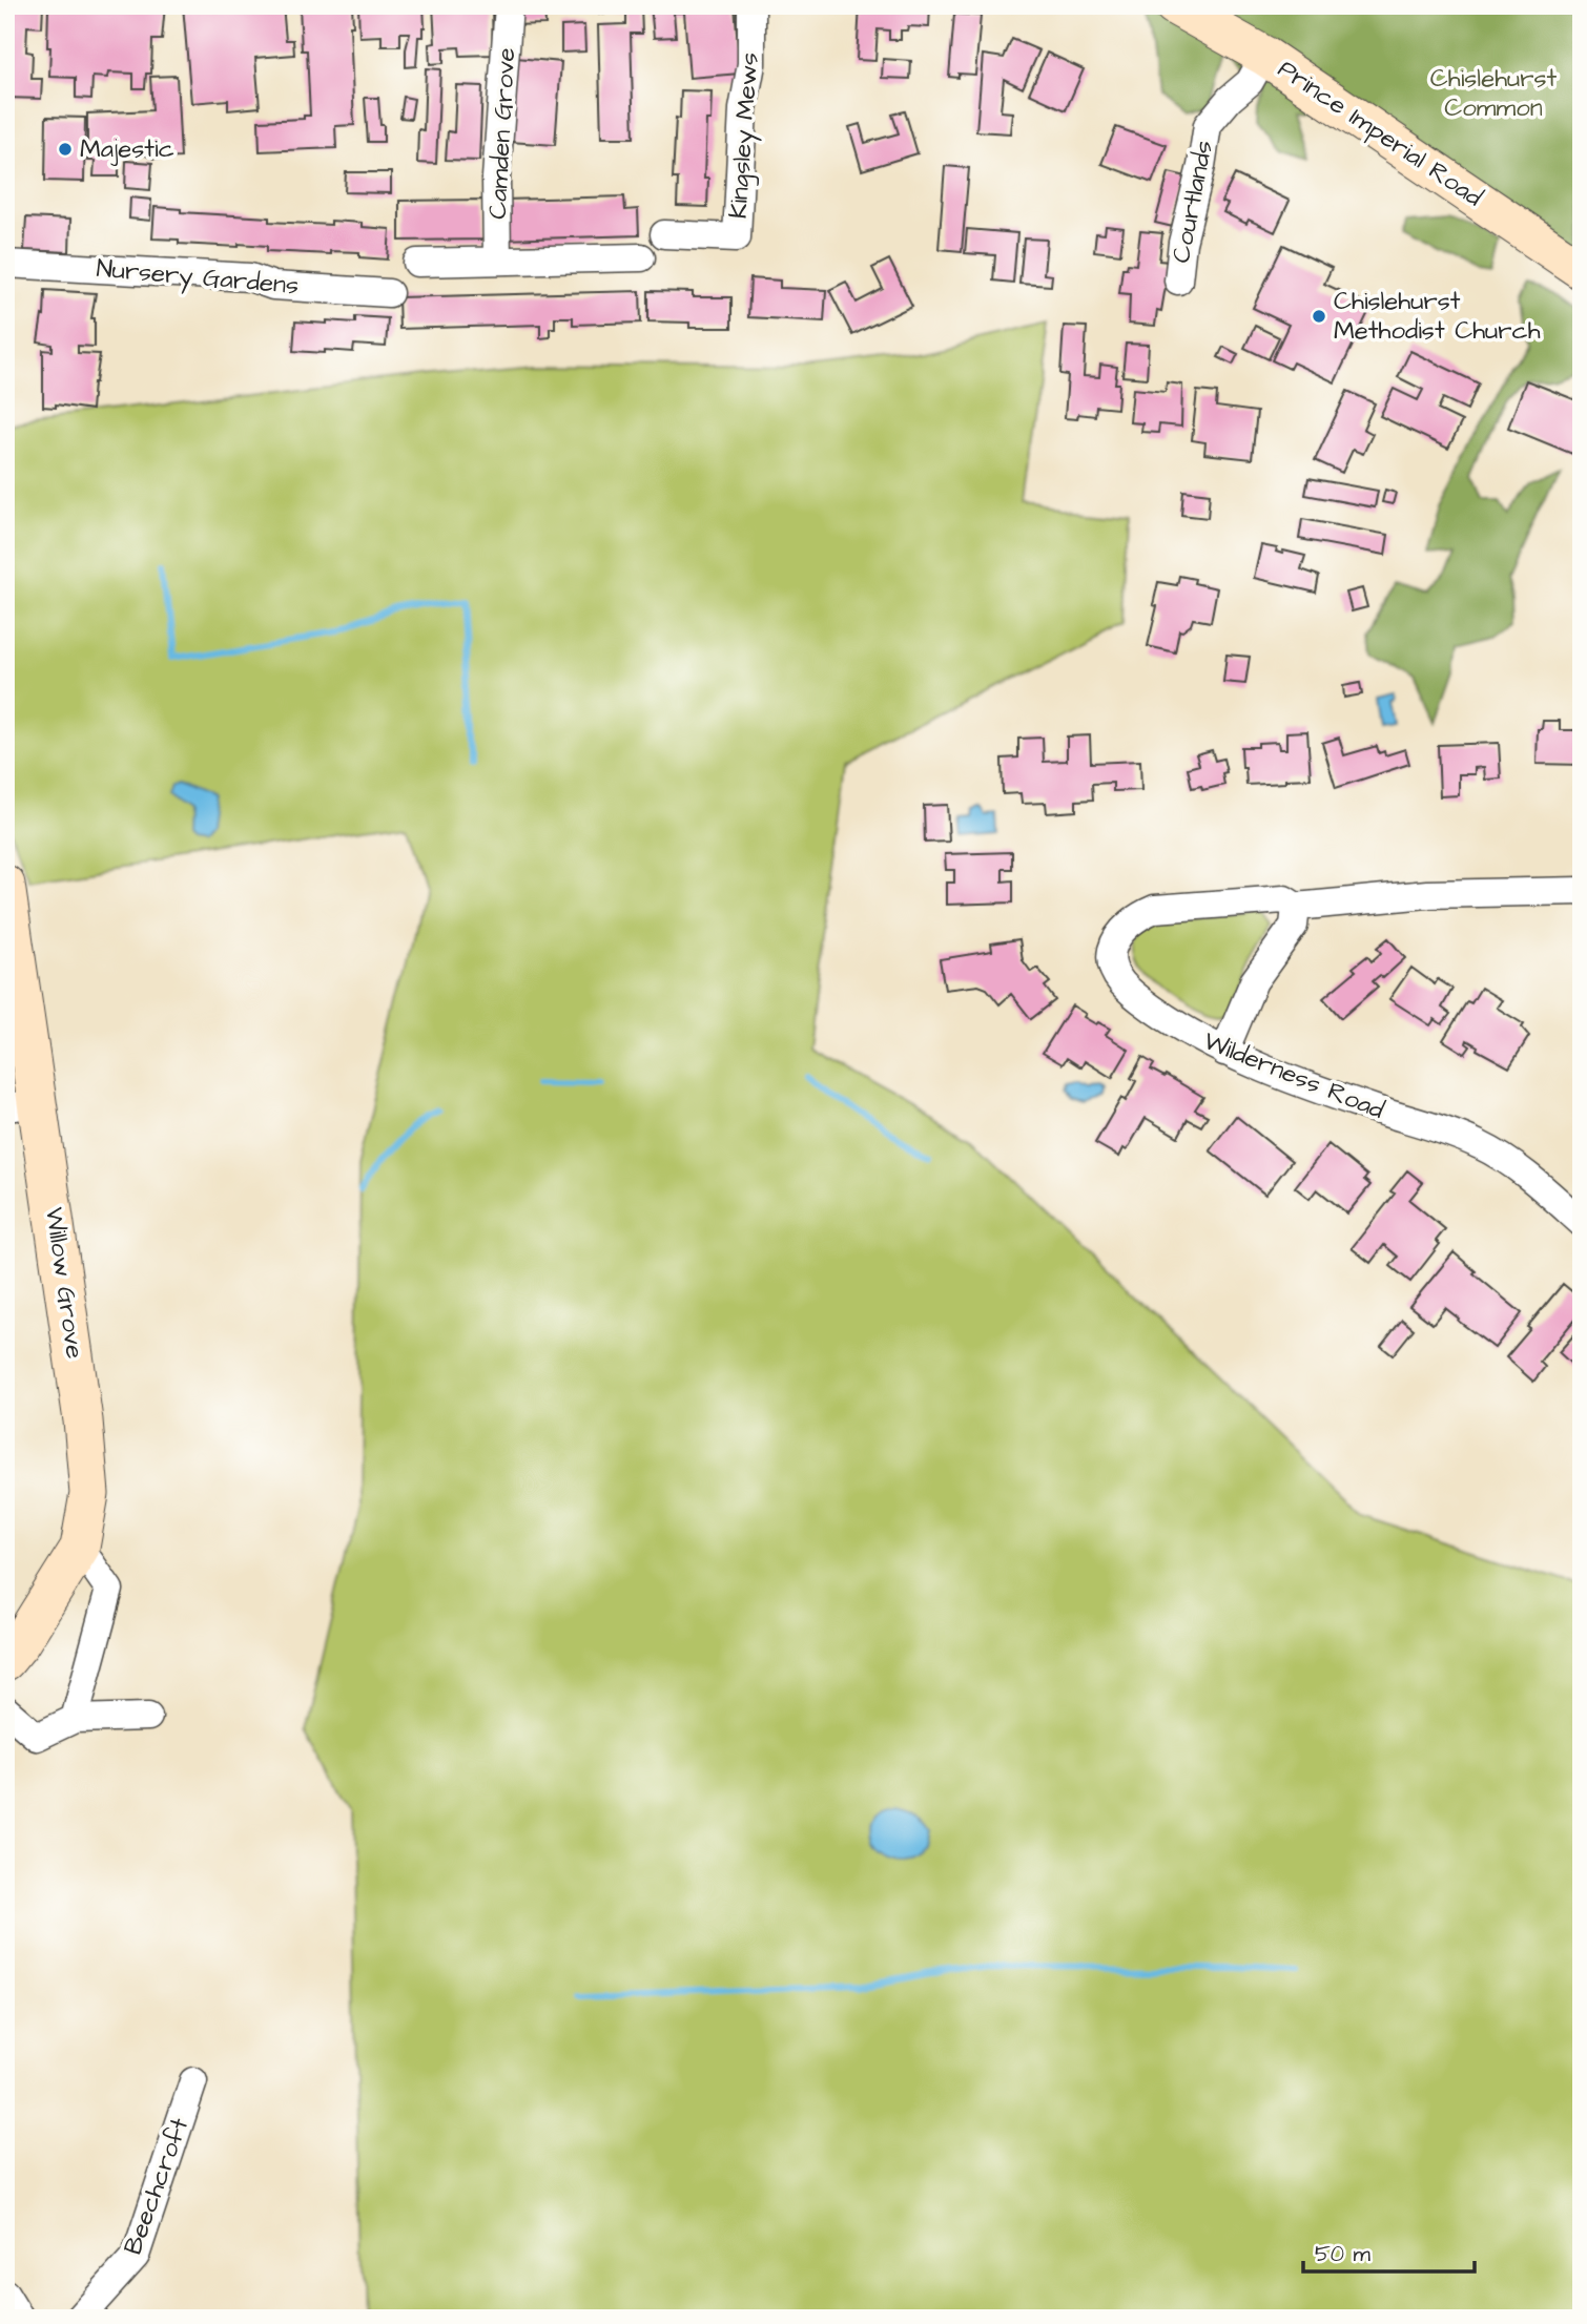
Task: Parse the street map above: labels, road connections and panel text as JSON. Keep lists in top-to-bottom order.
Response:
{
  "streets": {
    "street": [
      "Camden Grove",
      "Prince Imperial Road",
      "Kingsley Mews",
      "Courtlands",
      "Nursery Gardens",
      "Wilderness Road",
      "Willow Grove",
      "Beechcroft"
    ]
  },
  "crossings": [
    ["Prince Imperial Road", "Courtlands"]
  ],
  "parks": ["Chislehurst Common"],
  "places": ["Majestic", "Chislehurst Methodist Church"],
  "scale_bar": "50 m"
}
